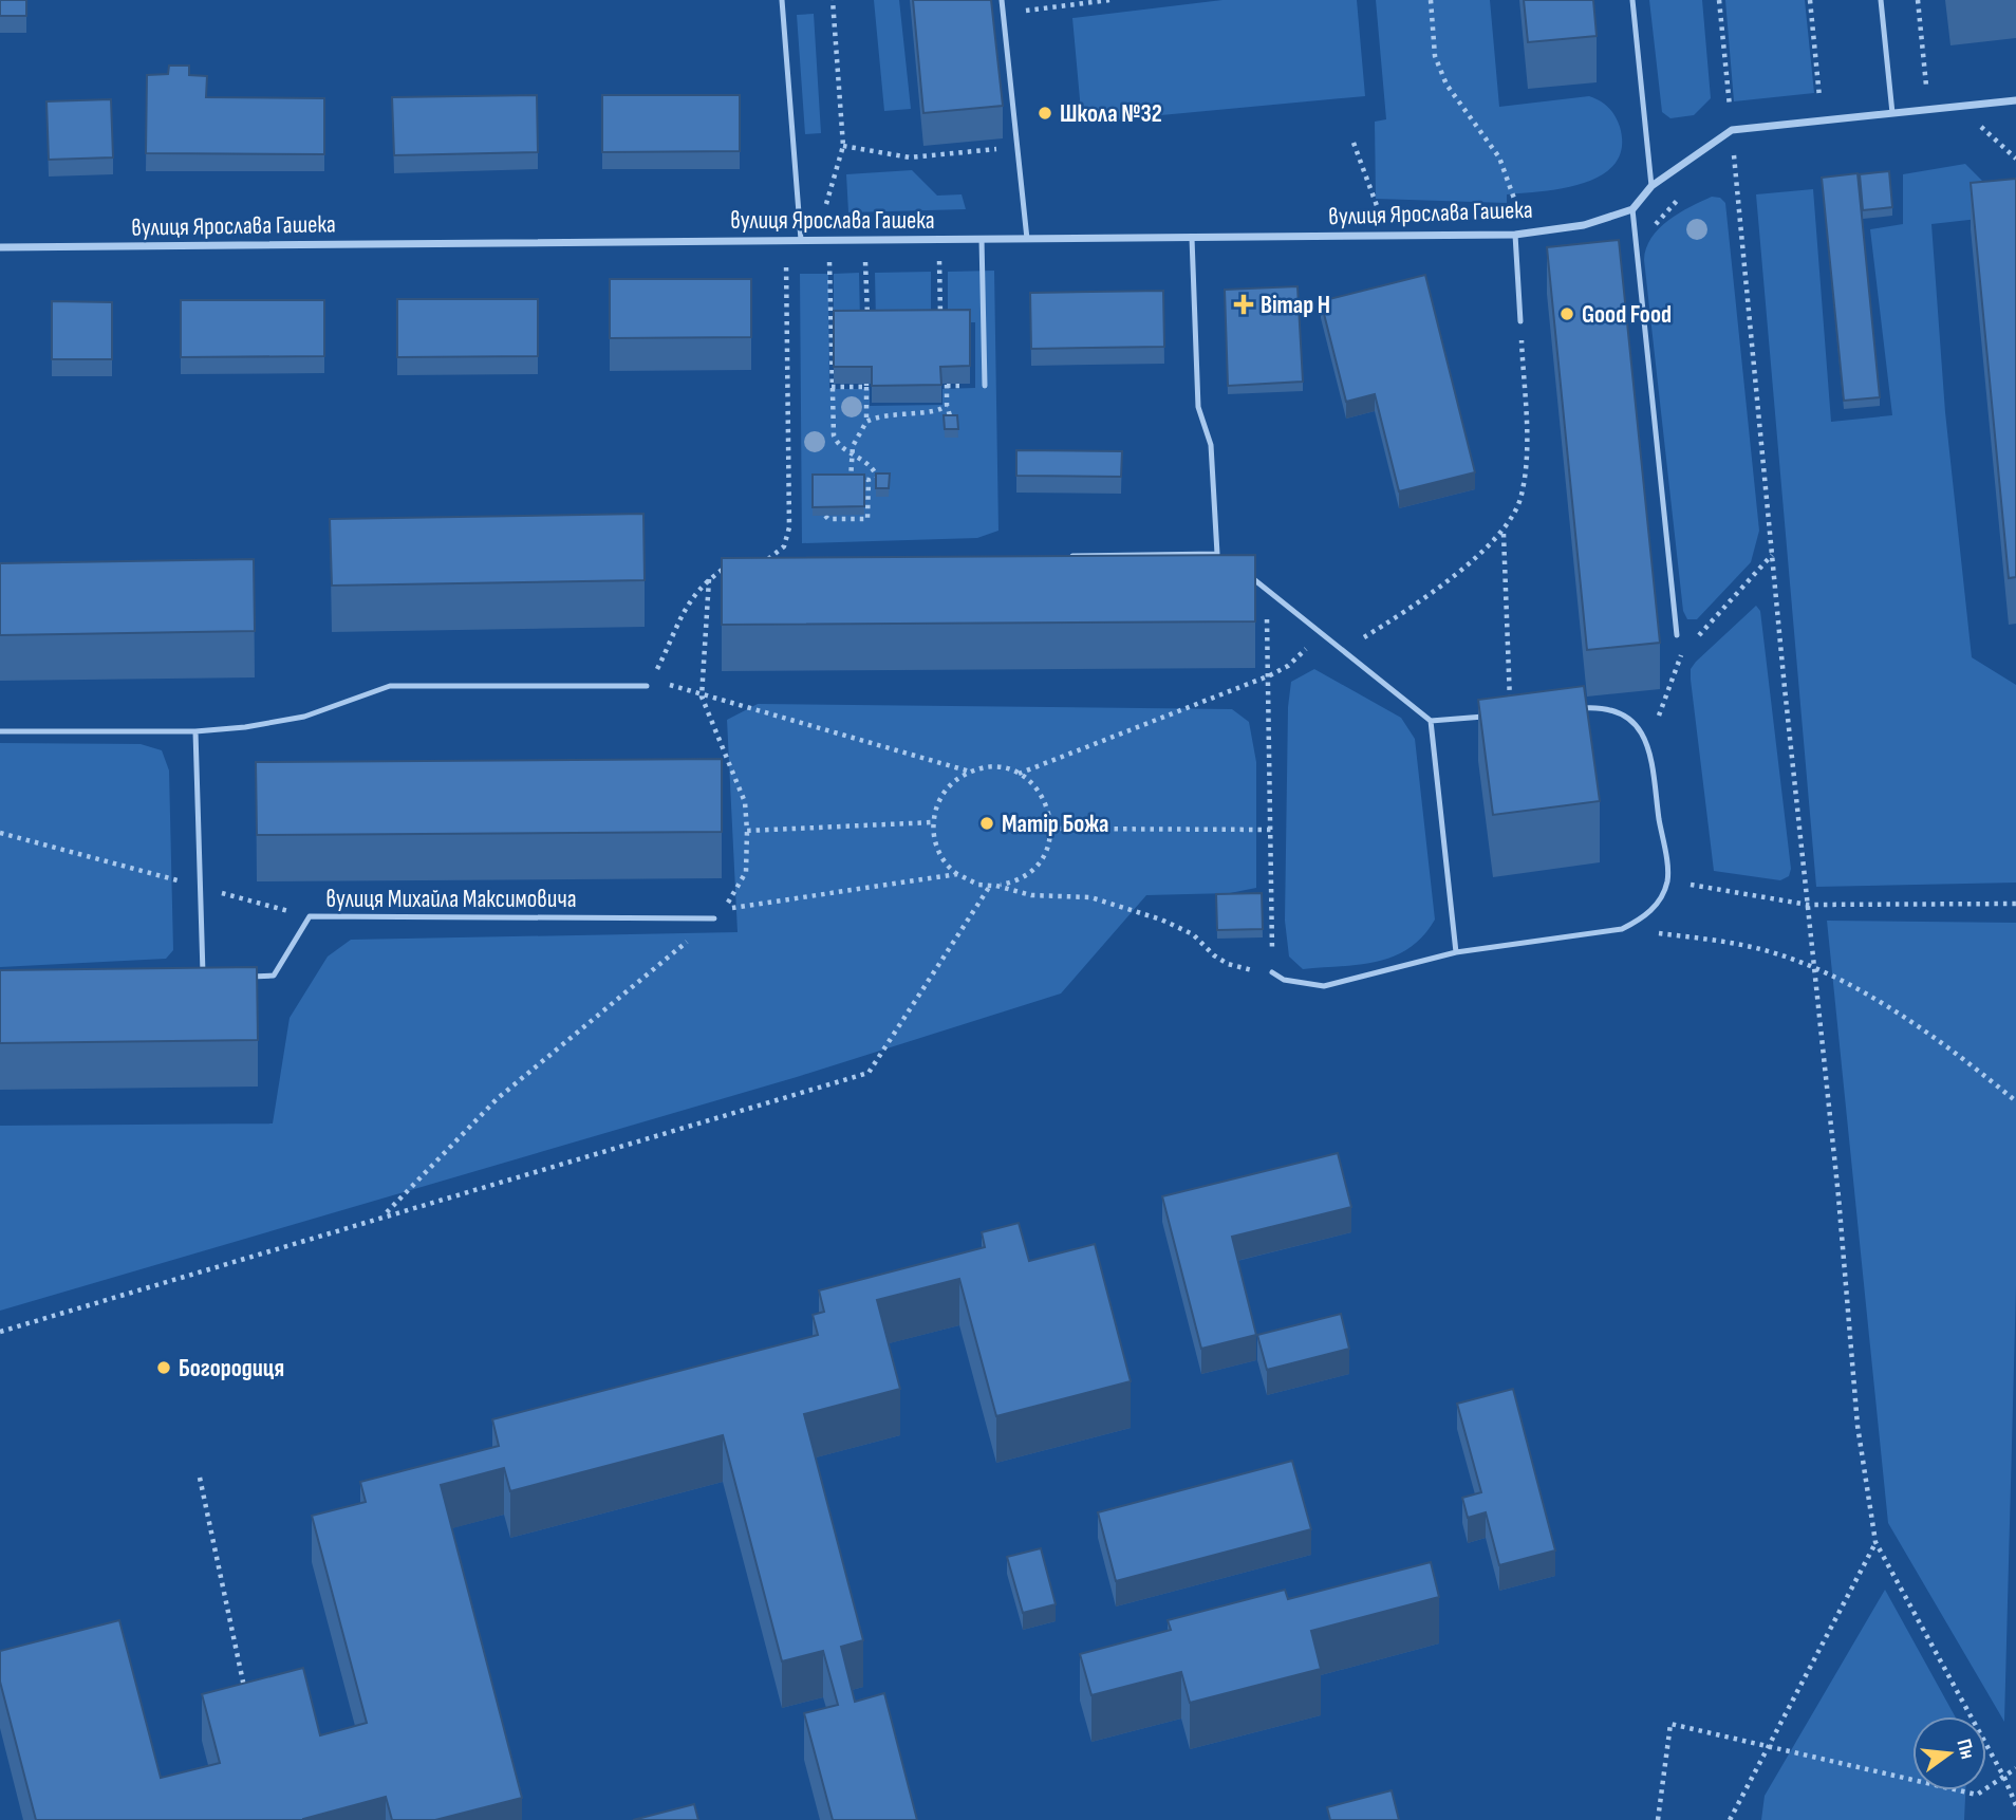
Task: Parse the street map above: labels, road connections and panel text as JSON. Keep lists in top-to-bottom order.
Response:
{
  "streets": {
    "street": ["вулиця Ярослава Гашека"],
    "lane": ["вулиця Михайла Максимовича"]
  },
  "places": {
    "other": [
      "Школа №32",
      "Good Food",
      "Матір Божа",
      "Богородиця"
    ],
    "health": ["Вітар Н"]
  },
  "north": "right"
}
